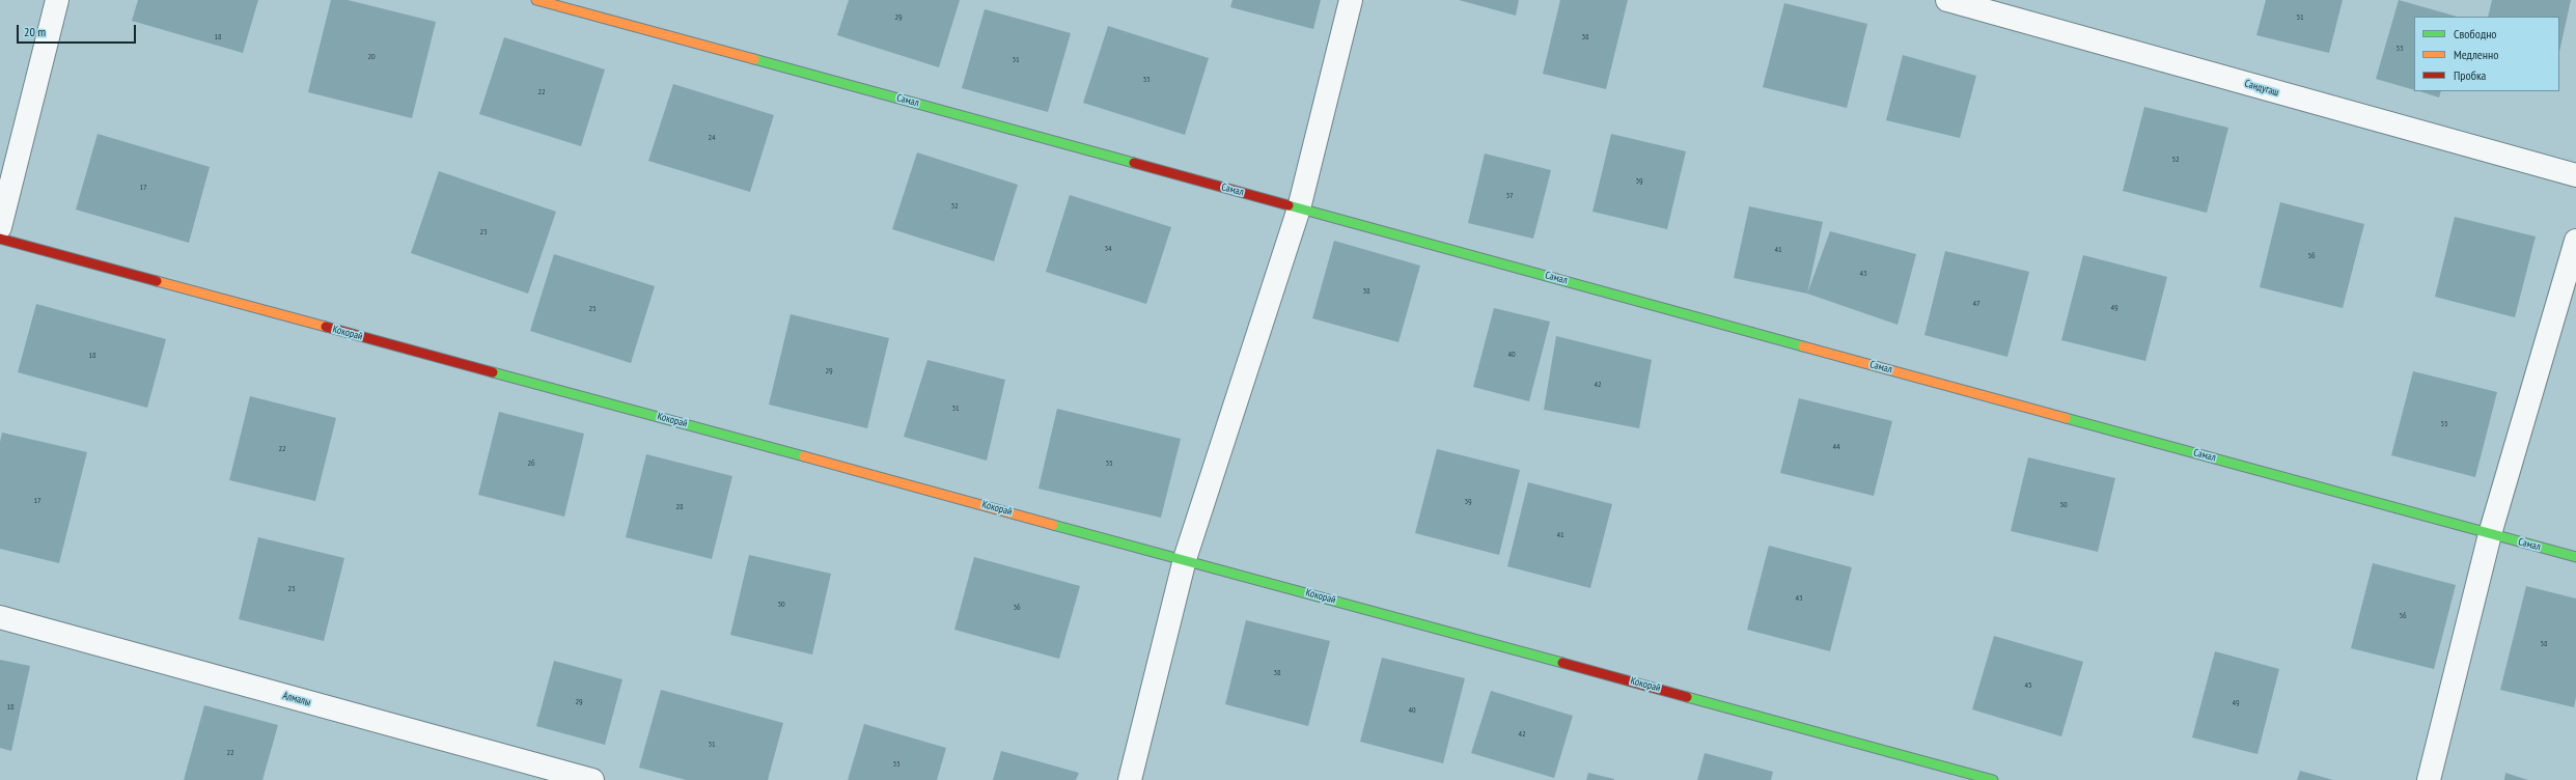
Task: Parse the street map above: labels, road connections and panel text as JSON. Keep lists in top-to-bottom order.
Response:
{
  "streets": {
    "street": [
      "Сандугаш",
      "Самал",
      "Кокорай",
      "Алмалы"
    ]
  },
  "house_numbers": [
    "29",
    "51",
    "18",
    "38",
    "53",
    "20",
    "31",
    "33",
    "22",
    "24",
    "52",
    "39",
    "17",
    "37",
    "32",
    "23",
    "34",
    "41",
    "56",
    "43",
    "38",
    "47",
    "49",
    "25",
    "40",
    "18",
    "29",
    "42",
    "31",
    "55",
    "44",
    "22",
    "26",
    "35",
    "17",
    "39",
    "50",
    "28",
    "41",
    "23",
    "43",
    "30",
    "36",
    "56",
    "58",
    "38",
    "45",
    "29",
    "49",
    "18",
    "40",
    "42",
    "31",
    "22",
    "33"
  ],
  "legend": ["Свободно", "Медленно", "Пробка"],
  "scale_bar": "20 m"
}
